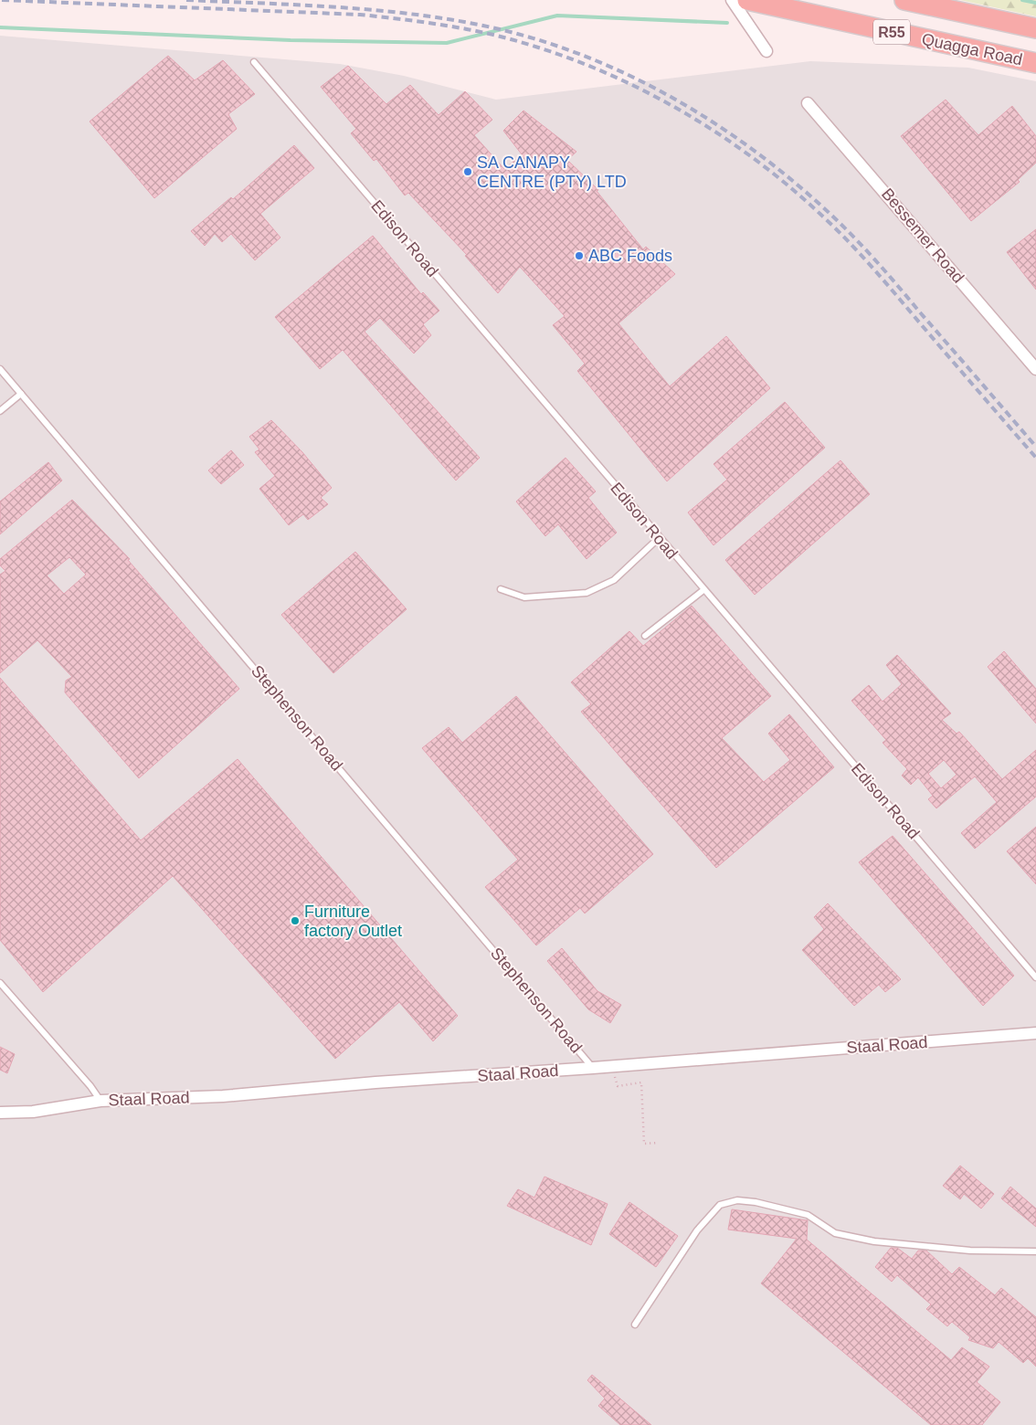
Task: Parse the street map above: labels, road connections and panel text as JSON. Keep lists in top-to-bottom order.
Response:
{
  "streets": {
    "main road": ["R55", "Quagga Road"],
    "street": ["Bessemer Road", "Staal Road"],
    "lane": ["Edison Road", "Stephenson Road"]
  },
  "crossings": [
    ["Stephenson Road", "Staal Road"]
  ],
  "places": ["SA CANAPY CENTRE (PTY) LTD", "ABC Foods", "Furniture factory Outlet"]
}
